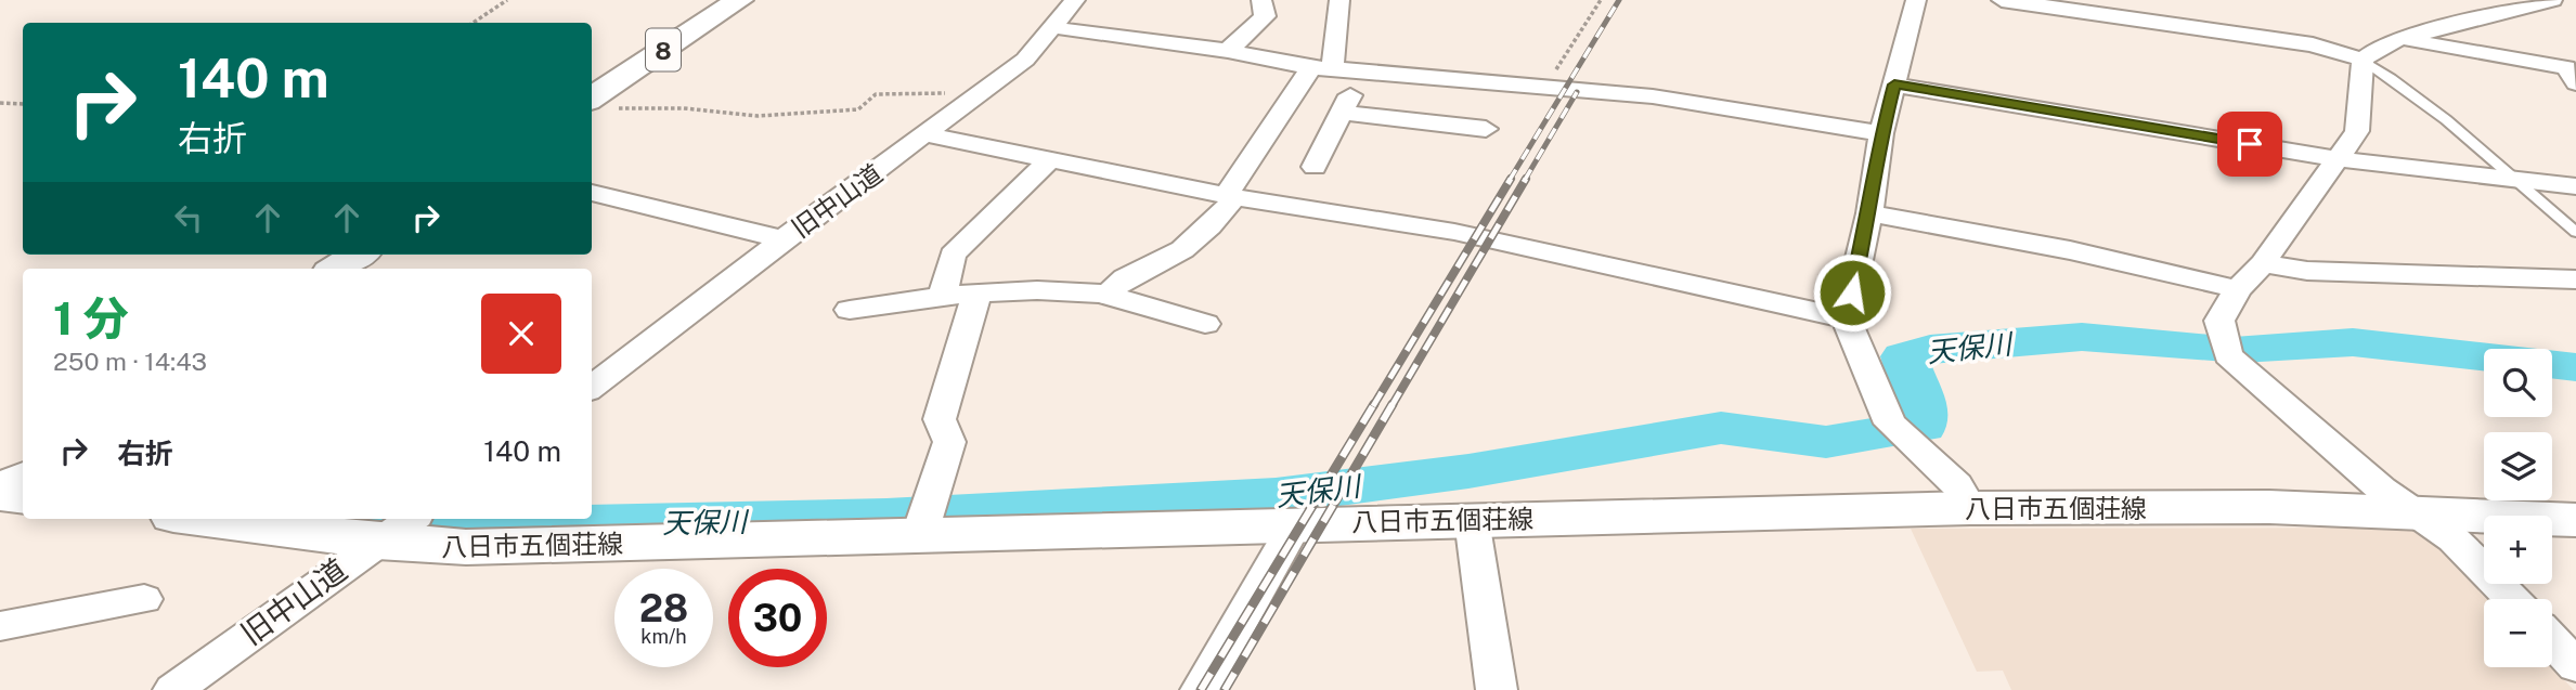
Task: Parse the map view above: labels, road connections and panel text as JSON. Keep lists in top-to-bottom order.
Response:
{
  "streets": {
    "main road": ["8", "八日市五個荘線"],
    "street": ["旧中山道"]
  },
  "crossings": [
    ["旧中山道", "八日市五個荘線"]
  ],
  "water": ["天保川"],
  "page": {
    "turn": ["140 m", "右折"],
    "heading": ["1 分", "250 m · 14:43"],
    "map_buttons": ["+", "−"],
    "list": [
      {
        "name": "右折",
        "value": "140 m"
      }
    ],
    "speed": "28 km/h",
    "limit": "30"
  }
}
